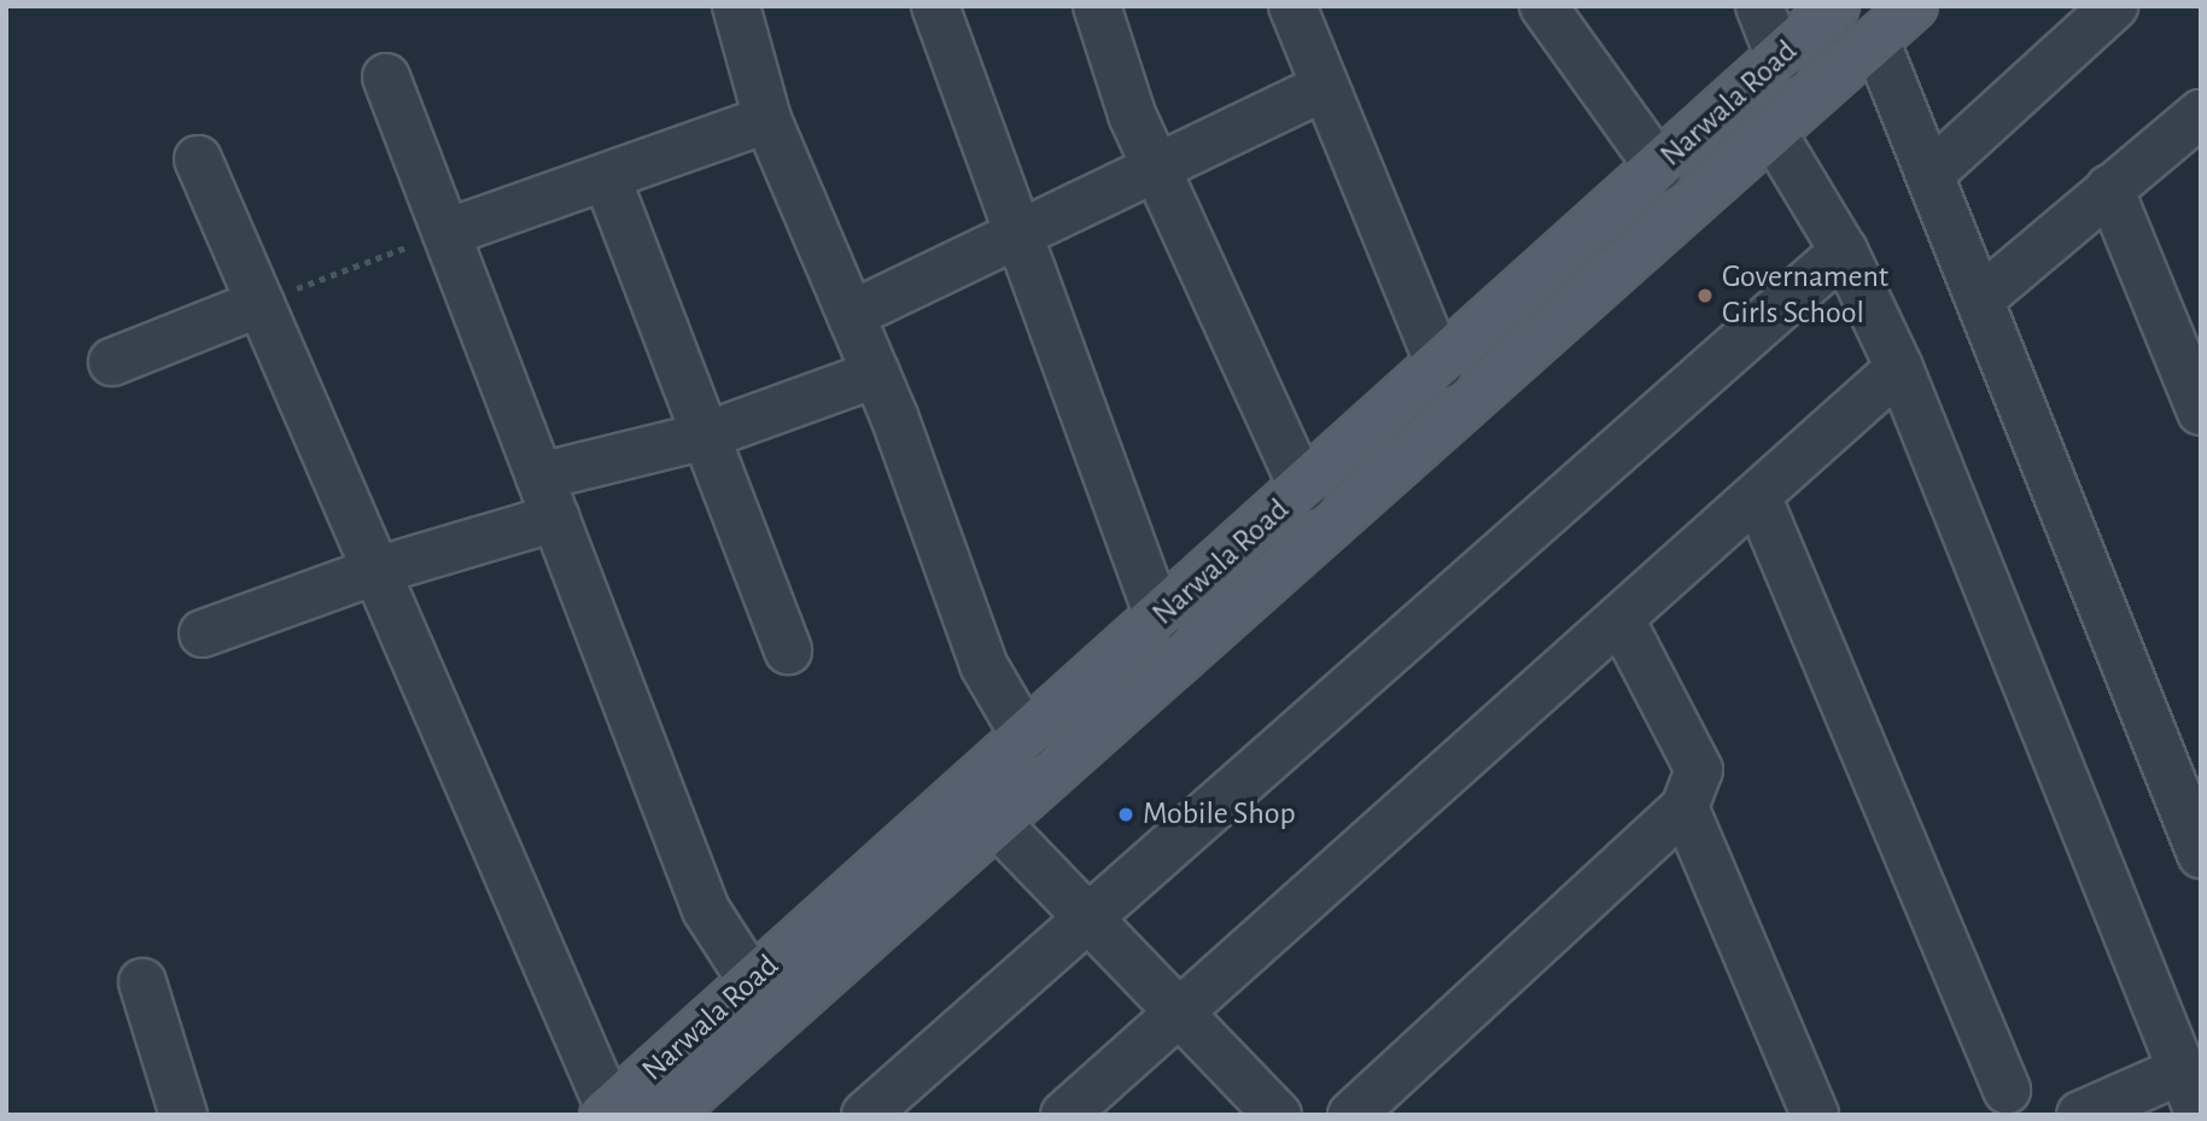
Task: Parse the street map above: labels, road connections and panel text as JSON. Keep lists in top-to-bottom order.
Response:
{
  "streets": {
    "main road": ["Narwala Road"]
  },
  "places": ["Governament Girls School", "Mobile Shop"]
}
